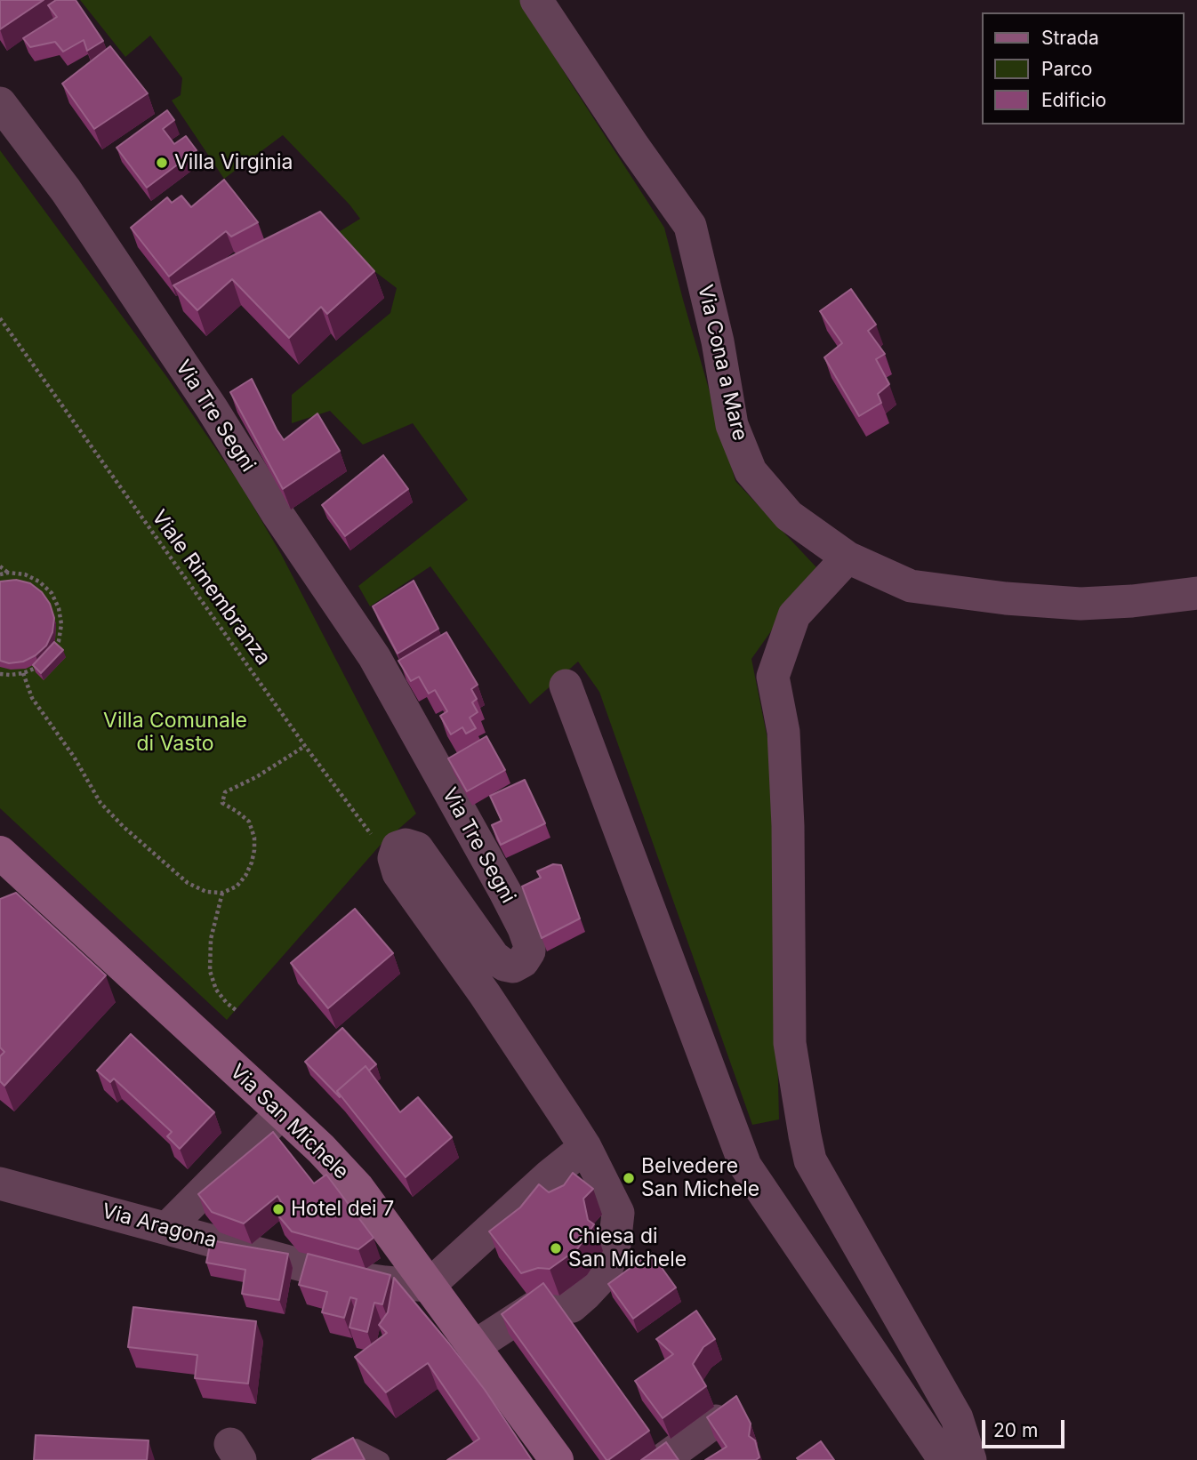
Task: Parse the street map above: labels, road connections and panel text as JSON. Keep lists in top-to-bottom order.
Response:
{
  "streets": {
    "street": [
      "Via Cona a Mare",
      "Via Tre Segni",
      "Via San Michele",
      "Via Aragona"
    ],
    "path": ["Viale Rimembranza"]
  },
  "crossings": [
    ["Via San Michele", "Via Aragona"]
  ],
  "parks": ["Villa Comunale di Vasto"],
  "places": [
    "Villa Virginia",
    "Belvedere San Michele",
    "Hotel dei 7",
    "Chiesa di San Michele"
  ],
  "legend": ["Strada", "Parco", "Edificio"],
  "scale_bar": "20 m"
}
